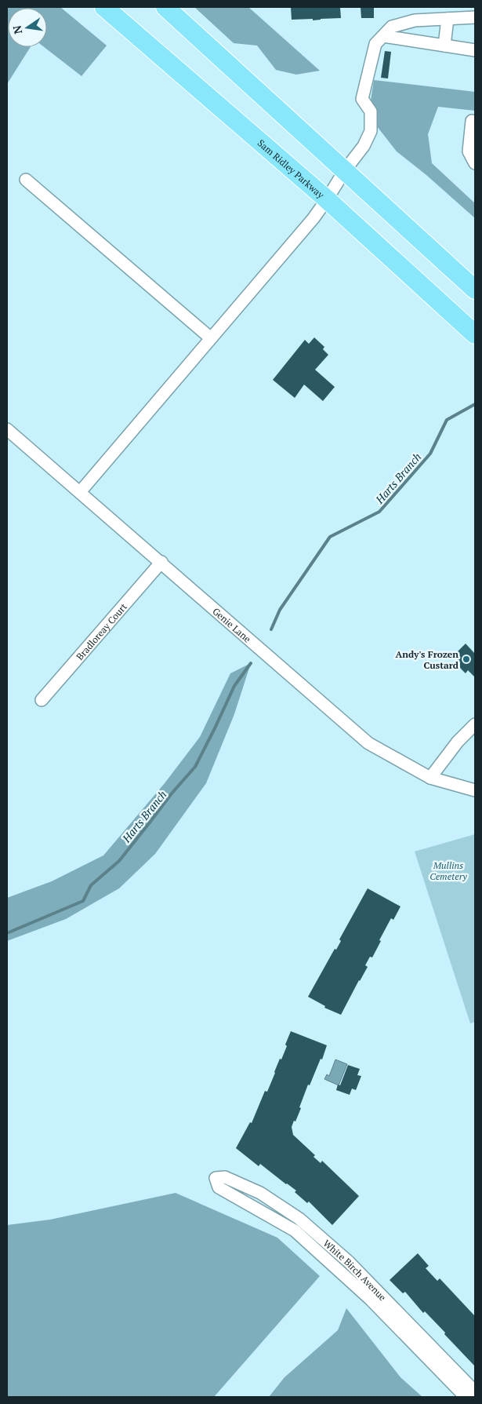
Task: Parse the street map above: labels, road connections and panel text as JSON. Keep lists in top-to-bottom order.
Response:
{
  "streets": {
    "main road": ["Sam Ridley Parkway"],
    "street": ["Genie Lane", "Bradloreay Court", "White Birch Avenue"]
  },
  "crossings": [
    ["Genie Lane", "Bradloreay Court"]
  ],
  "water": ["Harts Branch"],
  "parks": ["Mullins Cemetery"],
  "places": ["Andy's Frozen Custard"],
  "north": "left"
}
